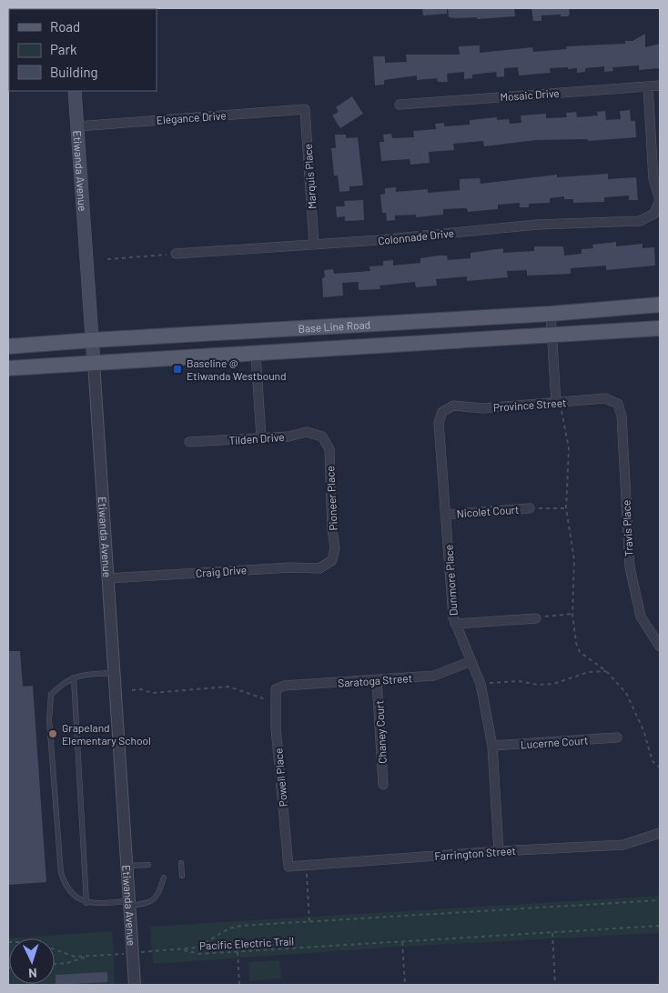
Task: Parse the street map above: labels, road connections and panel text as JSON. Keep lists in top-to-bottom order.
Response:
{
  "streets": {
    "main road": ["Etiwanda Avenue", "Base Line Road"],
    "street": [
      "Mosaic Drive",
      "Elegance Drive",
      "Marquis Place",
      "Colonnade Drive",
      "Province Street",
      "Tilden Drive",
      "Pioneer Place",
      "Nicolet Court",
      "Travis Place",
      "Craig Drive",
      "Dunmore Place",
      "Saratoga Street",
      "Chaney Court",
      "Lucerne Court",
      "Powell Place",
      "Farrington Street"
    ],
    "path": ["Pacific Electric Trail"]
  },
  "crossings": [
    ["Mosaic Drive", "Colonnade Drive"],
    ["Elegance Drive", "Etiwanda Avenue"],
    ["Elegance Drive", "Marquis Place"],
    ["Etiwanda Avenue", "Base Line Road"],
    ["Etiwanda Avenue", "Craig Drive"],
    ["Marquis Place", "Colonnade Drive"],
    ["Province Street", "Travis Place"],
    ["Province Street", "Dunmore Place"],
    ["Tilden Drive", "Pioneer Place"],
    ["Pioneer Place", "Craig Drive"],
    ["Nicolet Court", "Dunmore Place"],
    ["Dunmore Place", "Saratoga Street"],
    ["Dunmore Place", "Lucerne Court"],
    ["Dunmore Place", "Farrington Street"],
    ["Saratoga Street", "Chaney Court"],
    ["Saratoga Street", "Powell Place"],
    ["Powell Place", "Farrington Street"]
  ],
  "places": {
    "transit": ["Baseline @ Etiwanda Westbound"],
    "other": ["Grapeland Elementary School"]
  },
  "legend": ["Road", "Park", "Building"],
  "north": "bottom"
}
